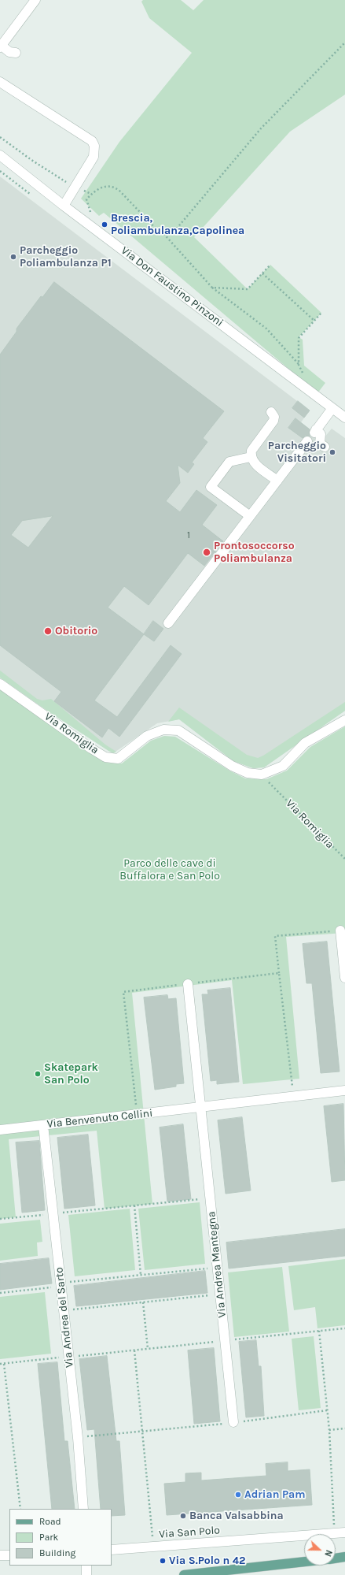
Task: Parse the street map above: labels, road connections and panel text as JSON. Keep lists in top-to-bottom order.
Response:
{
  "streets": {
    "street": [
      "Via Don Faustino Pinzoni",
      "Via Romiglia",
      "Via Benvenuto Cellini",
      "Via Andrea Mantegna",
      "Via Andrea del Sarto",
      "Via San Polo"
    ]
  },
  "crossings": [
    ["Via Benvenuto Cellini", "Via Andrea Mantegna"],
    ["Via Benvenuto Cellini", "Via Andrea del Sarto"]
  ],
  "parks": ["Parco delle cave di Buffalora e San Polo"],
  "places": [
    "Brescia, Poliambulanza,Capolinea",
    "Parcheggio Poliambulanza P1",
    "Parcheggio Visitatori",
    "Prontosoccorso Poliambulanza",
    "Obitorio",
    "Skatepark San Polo",
    "Adrian Pam",
    "Banca Valsabbina",
    "Via S.Polo n 42"
  ],
  "house_numbers": ["1"],
  "legend": ["Road", "Park", "Building"],
  "north": "right"
}
